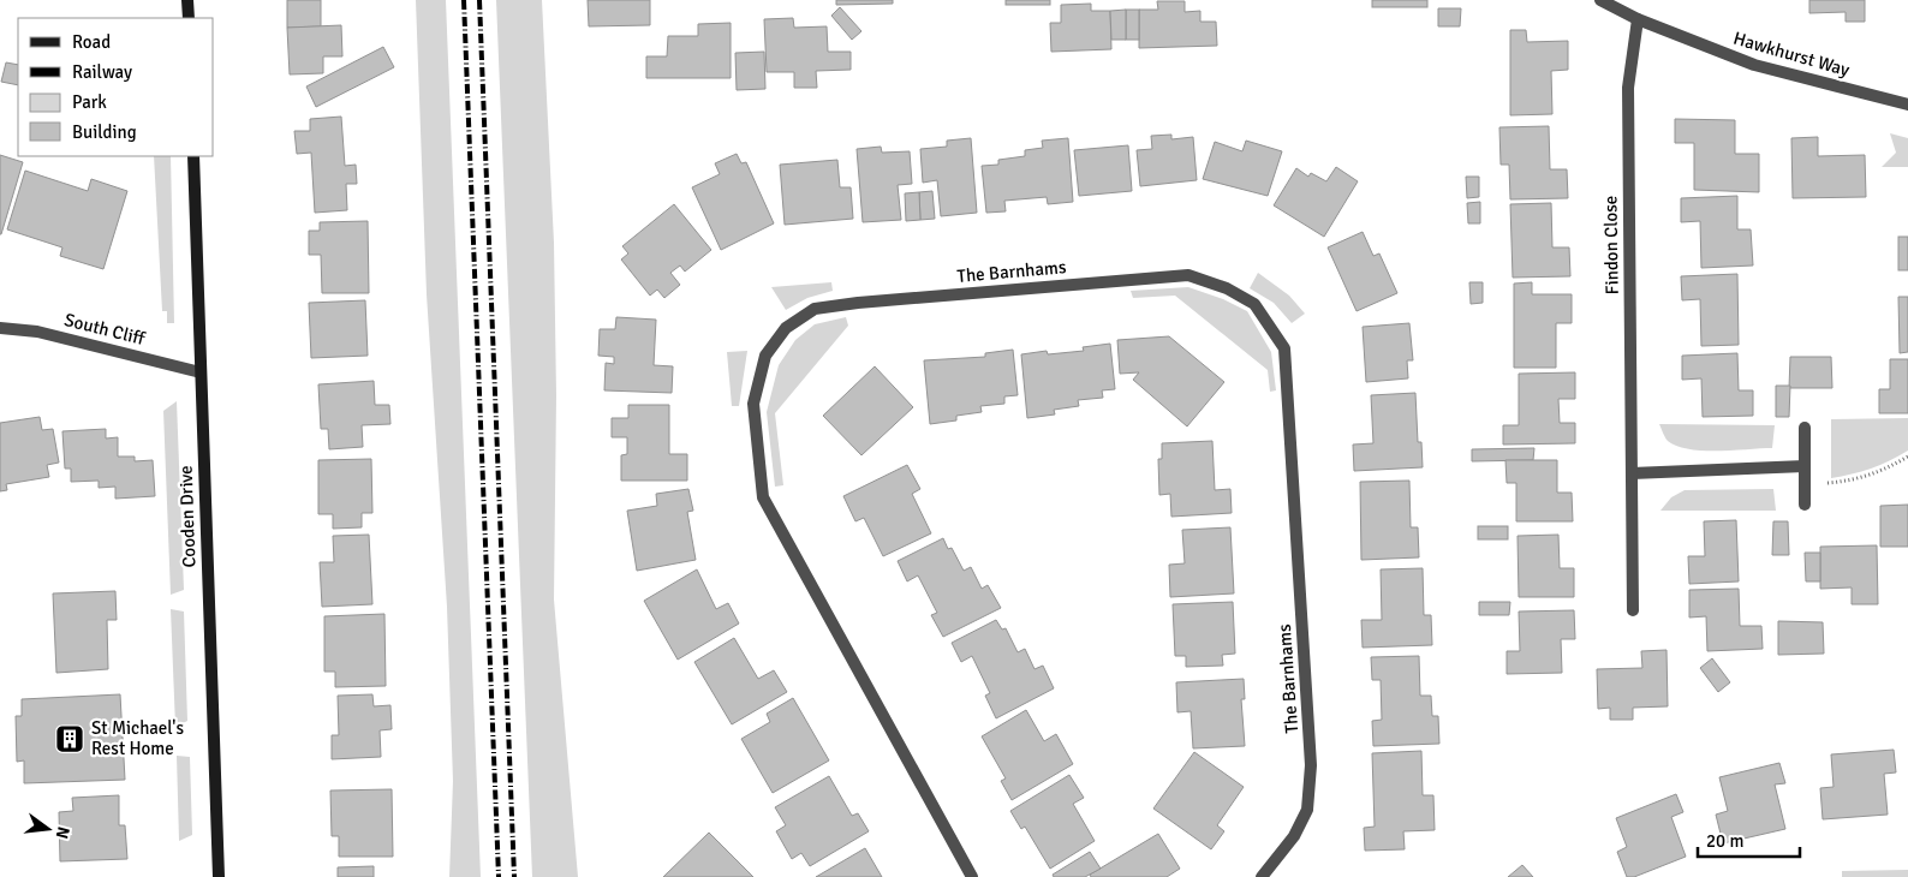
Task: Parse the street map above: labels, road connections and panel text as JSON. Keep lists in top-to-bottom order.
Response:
{
  "streets": {
    "main road": ["Cooden Drive"],
    "street": [
      "Hawkhurst Way",
      "Findon Close",
      "The Barnhams",
      "South Cliff"
    ]
  },
  "crossings": [
    ["Hawkhurst Way", "Findon Close"],
    ["South Cliff", "Cooden Drive"]
  ],
  "places": {
    "building": ["St Michael's Rest Home"]
  },
  "legend": [
    "Road",
    "Railway",
    "Park",
    "Building"
  ],
  "scale_bar": "20 m",
  "north": "right"
}
